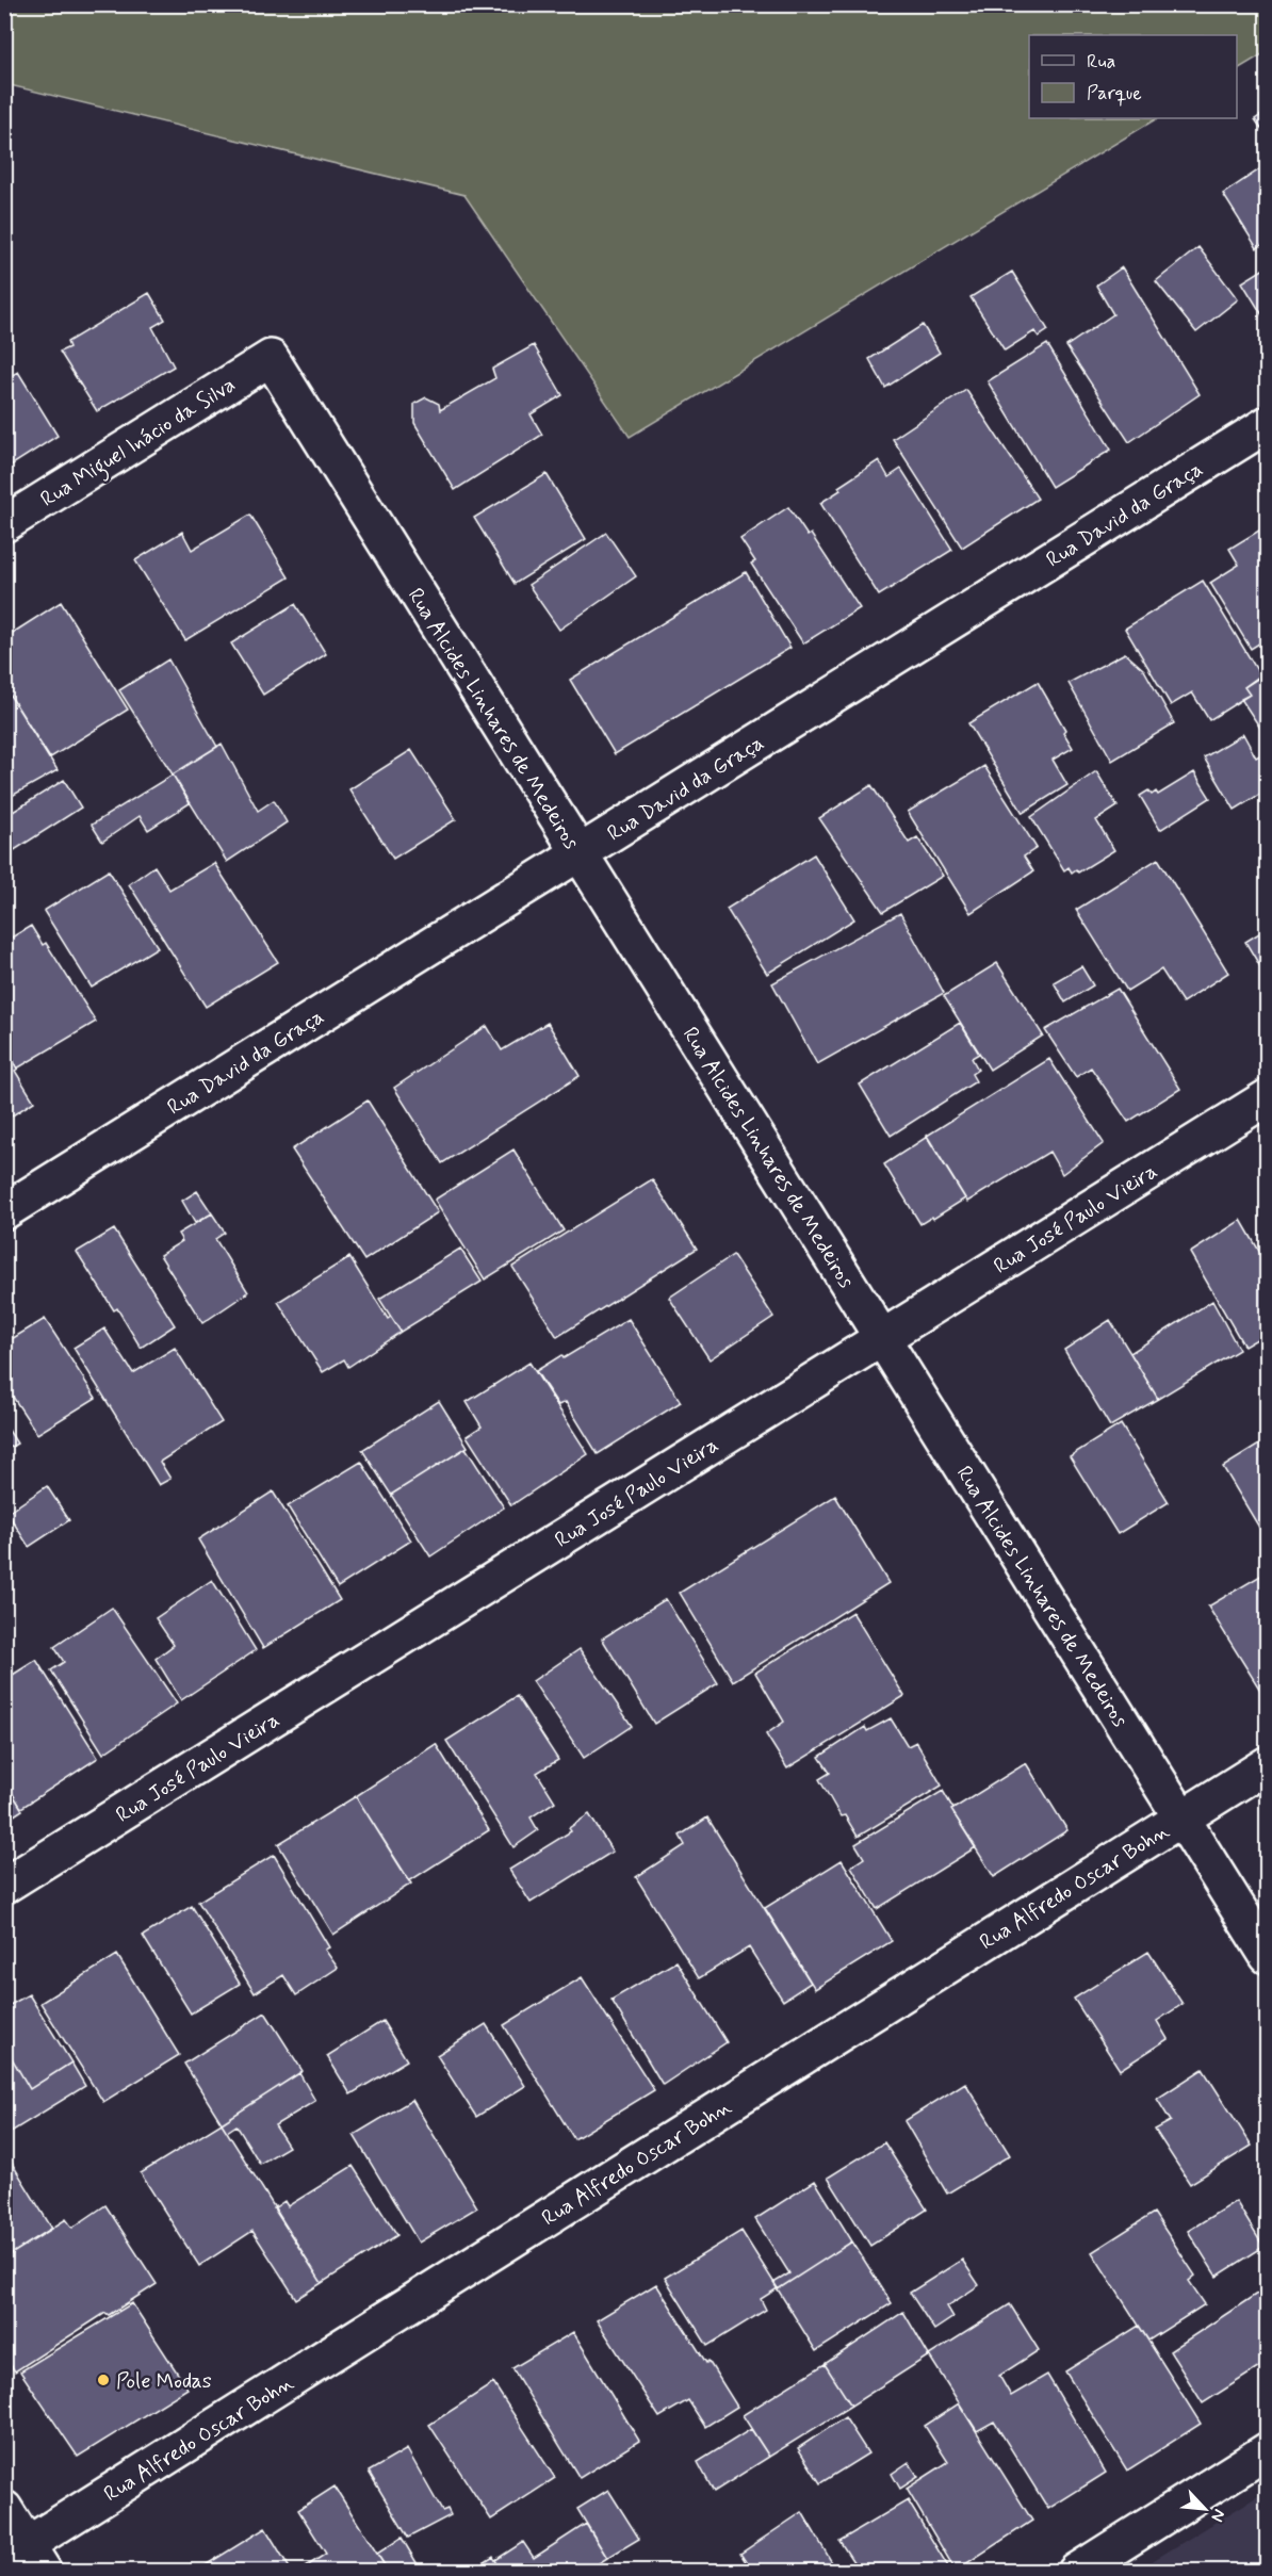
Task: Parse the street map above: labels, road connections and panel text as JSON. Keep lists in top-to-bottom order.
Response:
{
  "streets": {
    "street": [
      "Rua Miguel Inácio da Silva",
      "Rua David da Graça",
      "Rua Alcides Linhares de Medeiros",
      "Rua José Paulo Vieira",
      "Rua Alfredo Oscar Bohn"
    ]
  },
  "crossings": [
    ["Rua Miguel Inácio da Silva", "Rua Alcides Linhares de Medeiros"],
    ["Rua David da Graça", "Rua Alcides Linhares de Medeiros"],
    ["Rua Alcides Linhares de Medeiros", "Rua José Paulo Vieira"],
    ["Rua Alcides Linhares de Medeiros", "Rua Alfredo Oscar Bohn"]
  ],
  "places": ["Pole Modas"],
  "legend": ["Rua", "Parque"],
  "north": "bottom right"
}
